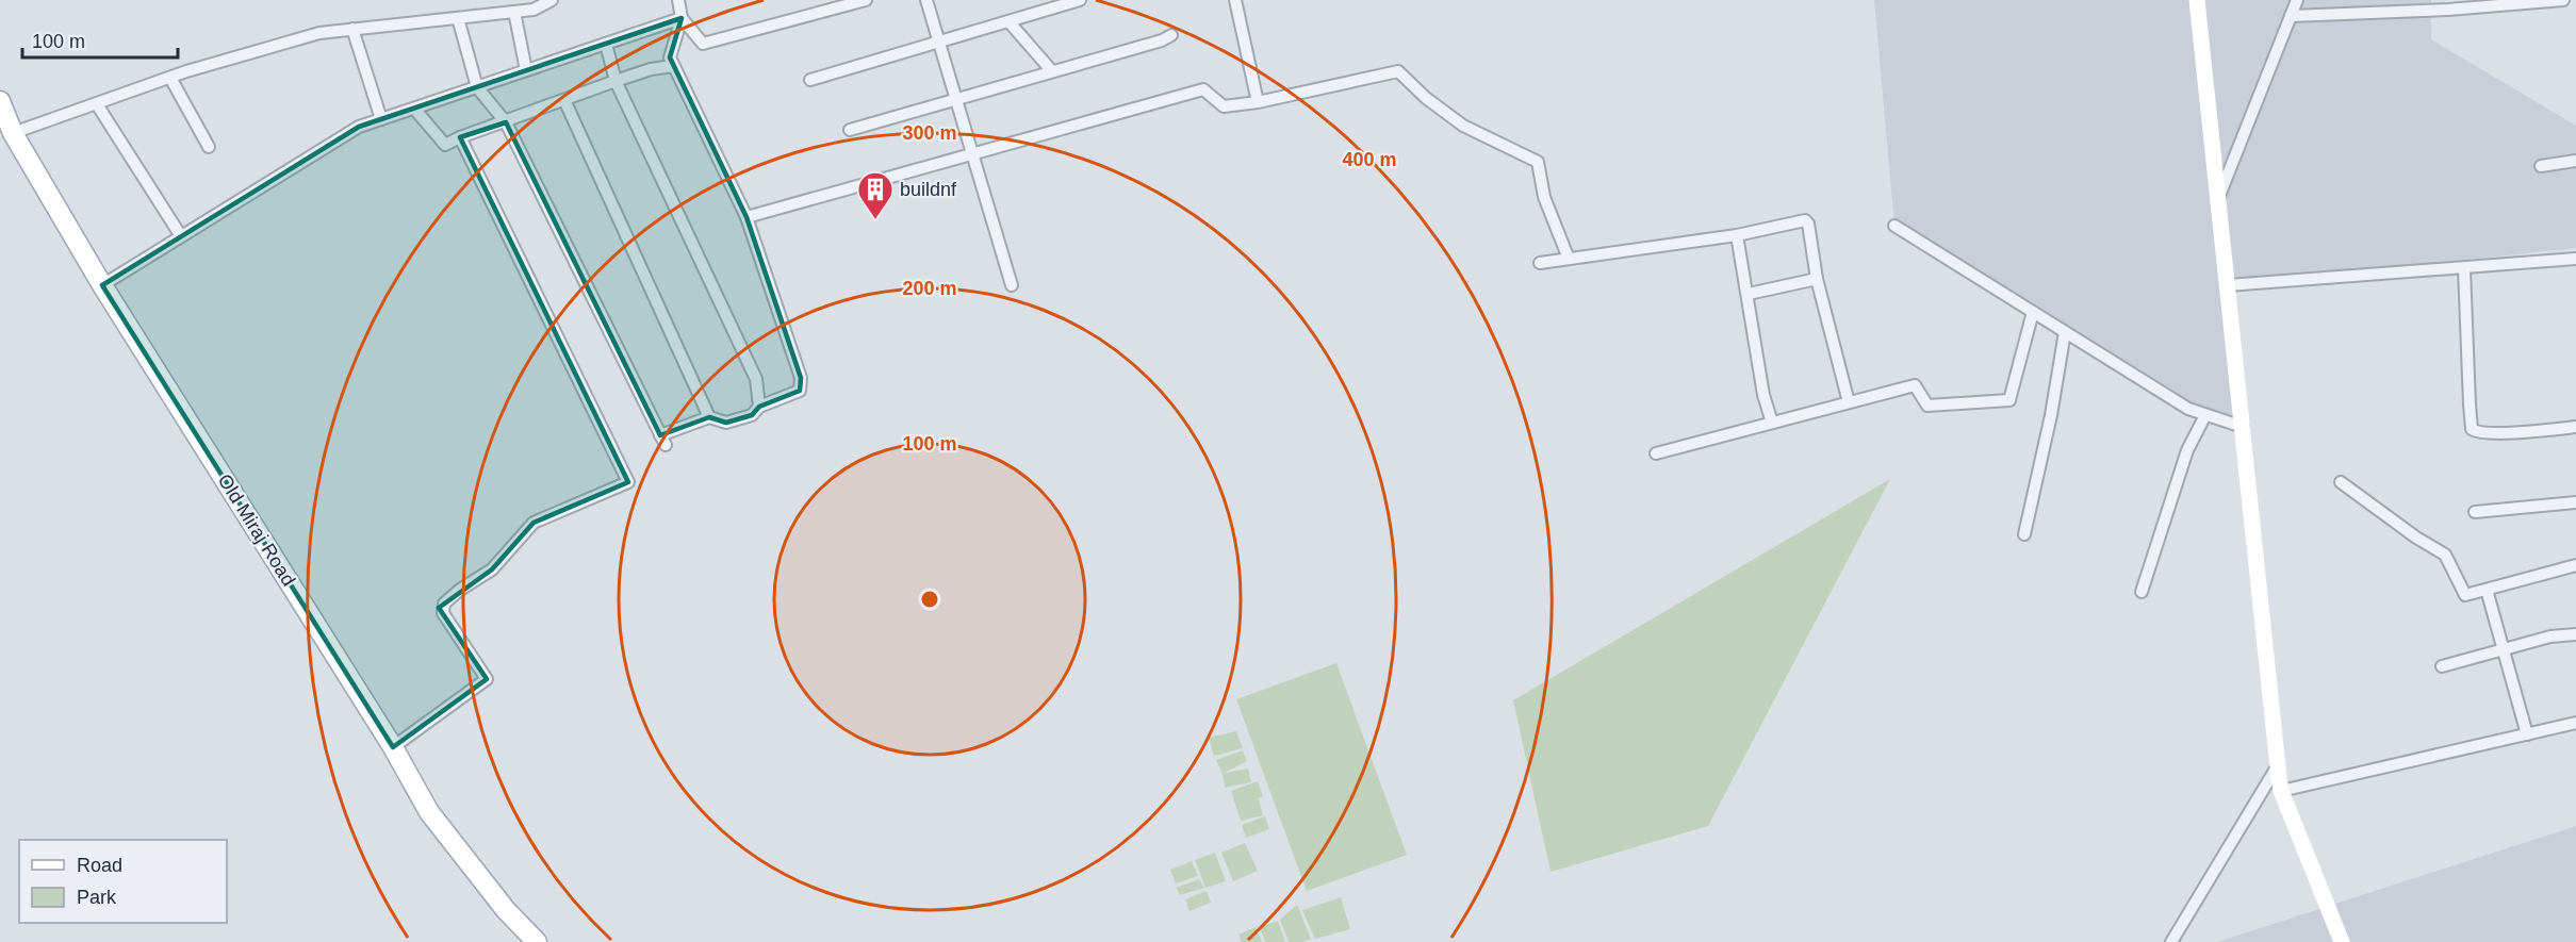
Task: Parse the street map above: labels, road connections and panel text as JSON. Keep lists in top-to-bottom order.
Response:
{
  "streets": {
    "main road": ["Old Miraj Road"]
  },
  "places": {
    "building": ["buildnf"]
  },
  "legend": ["Road", "Park"],
  "scale_bar": "100 m",
  "rings": [
    "300 m",
    "400 m",
    "200 m",
    "100 m"
  ]
}
